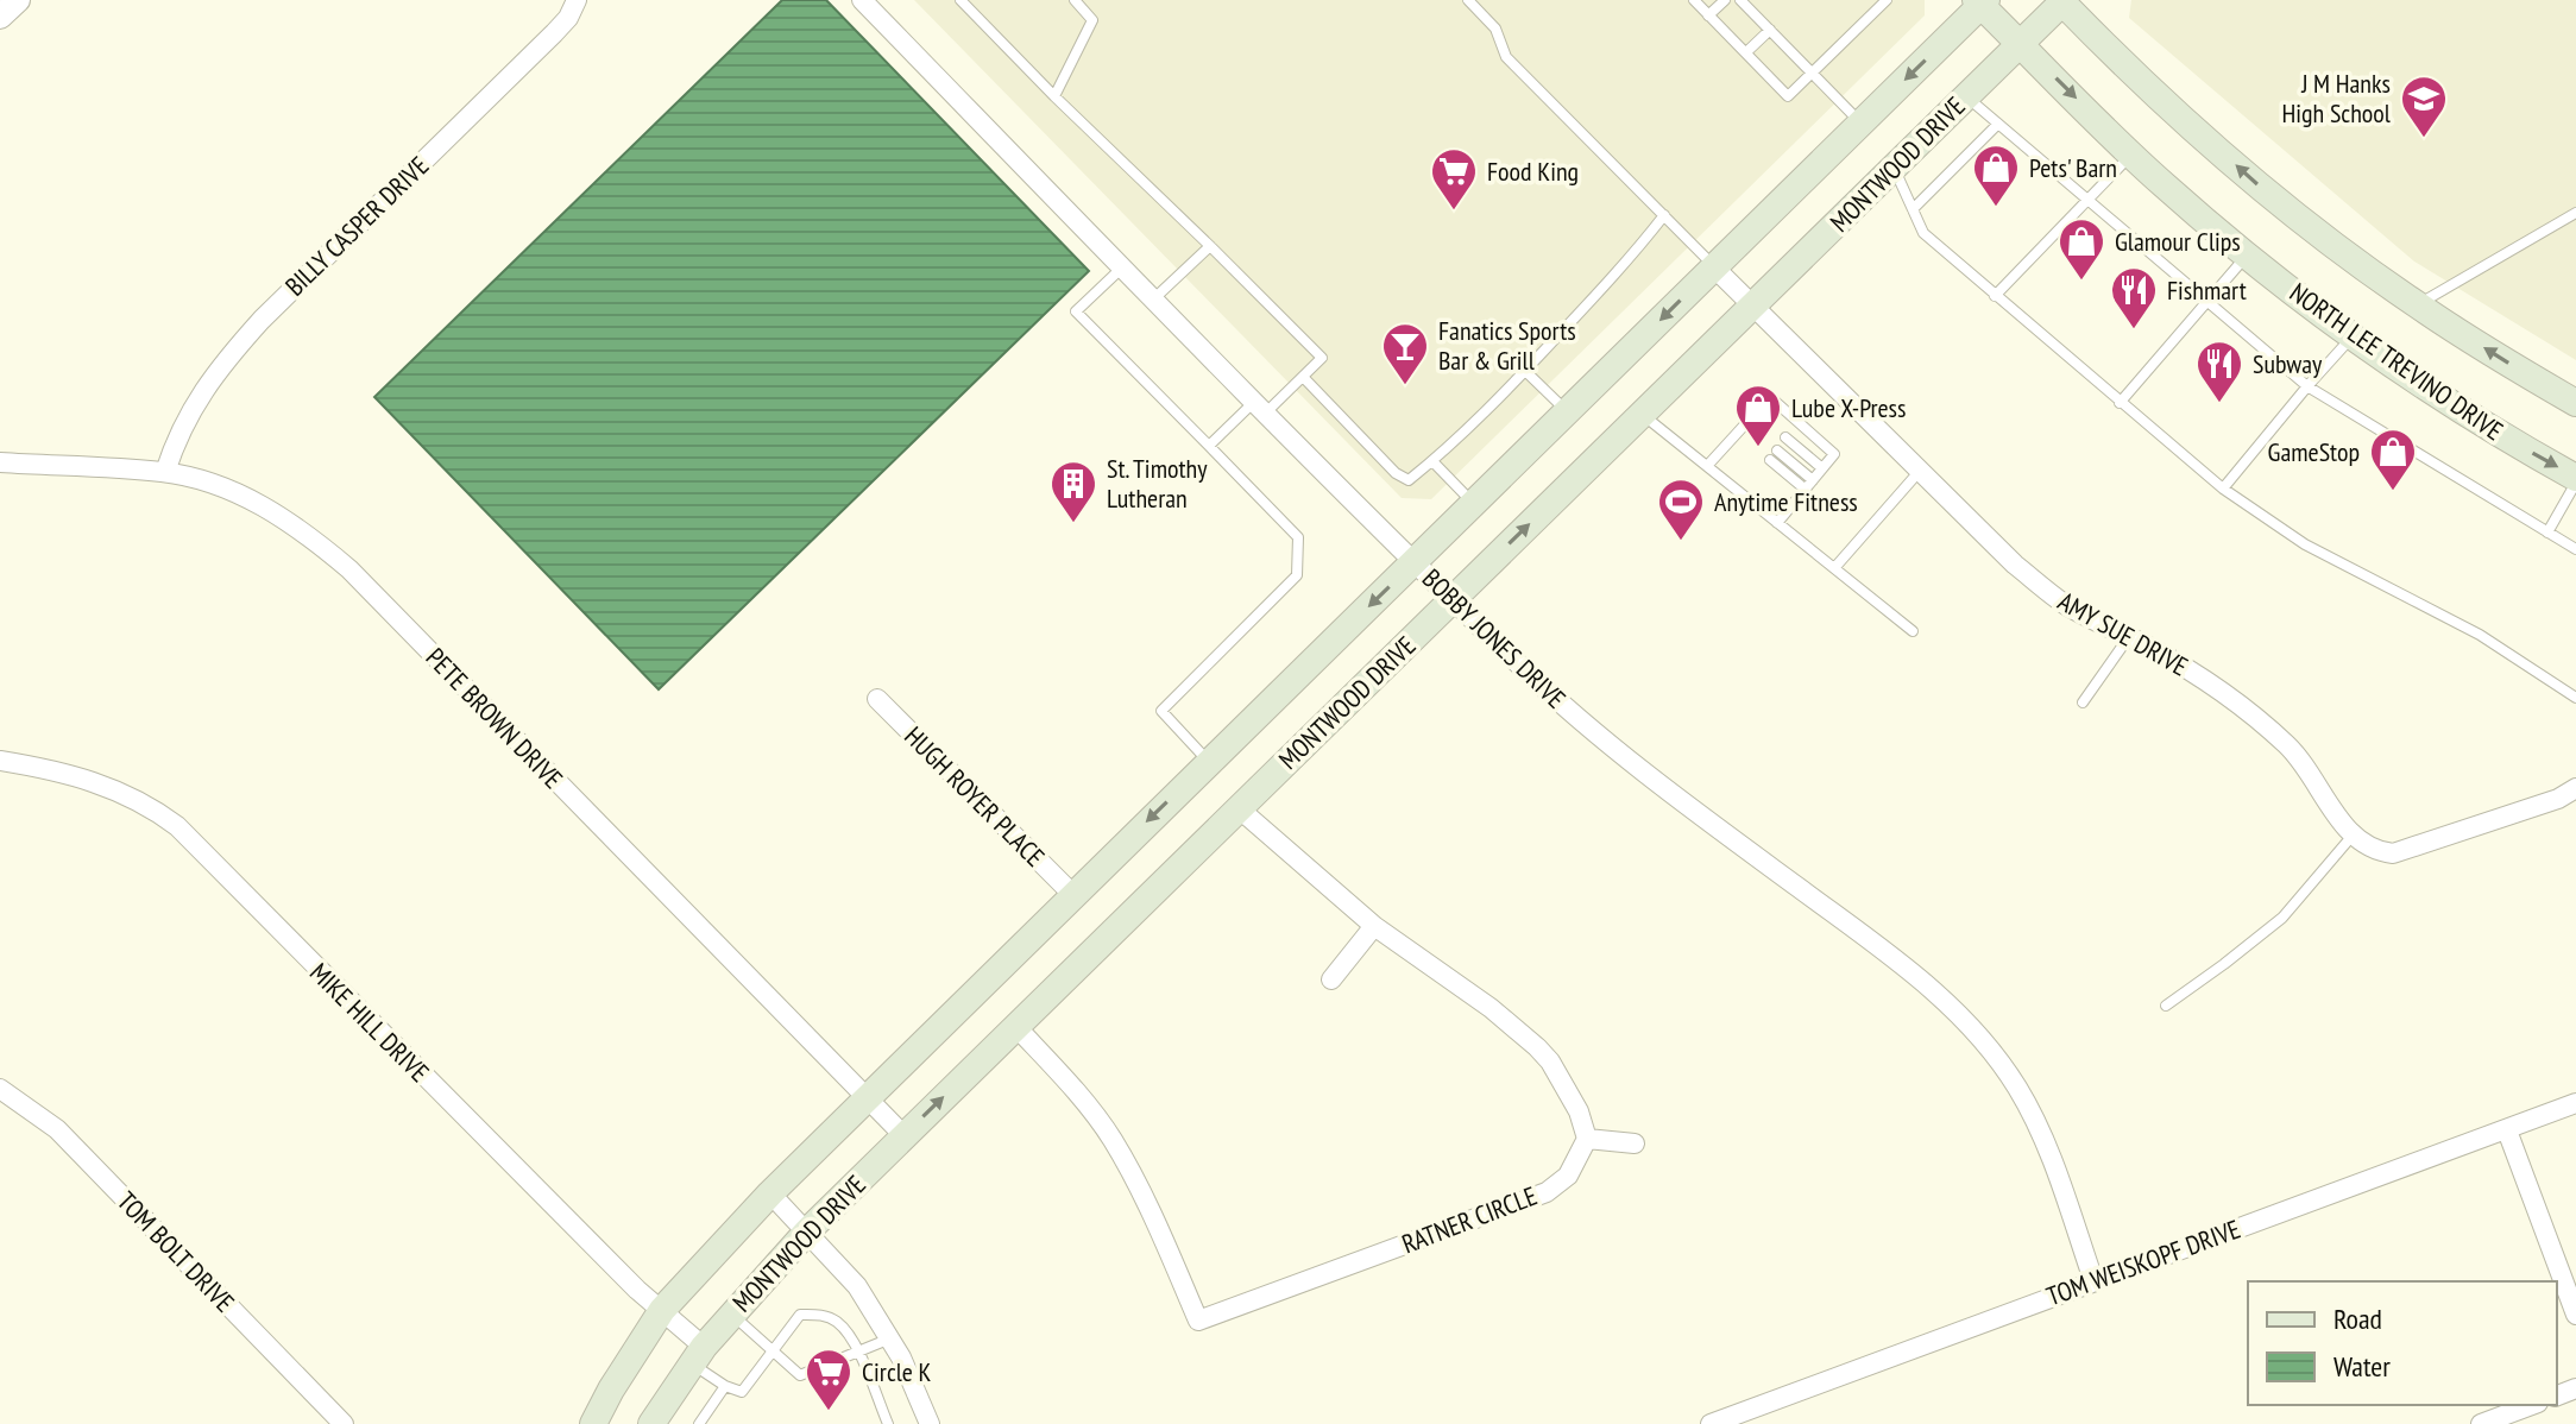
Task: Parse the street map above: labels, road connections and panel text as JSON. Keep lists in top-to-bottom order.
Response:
{
  "streets": {
    "main road": ["MONTWOOD DRIVE", "NORTH LEE TREVINO DRIVE"],
    "street": [
      "BILLY CASPER DRIVE",
      "AMY SUE DRIVE",
      "BOBBY JONES DRIVE",
      "PETE BROWN DRIVE",
      "HUGH ROYER PLACE",
      "MIKE HILL DRIVE",
      "RATNER CIRCLE",
      "TOM BOLT DRIVE",
      "TOM WEISKOPF DRIVE"
    ]
  },
  "crossings": [
    ["MONTWOOD DRIVE", "NORTH LEE TREVINO DRIVE"],
    ["MONTWOOD DRIVE", "AMY SUE DRIVE"],
    ["MONTWOOD DRIVE", "BOBBY JONES DRIVE"],
    ["MONTWOOD DRIVE", "PETE BROWN DRIVE"],
    ["MONTWOOD DRIVE", "HUGH ROYER PLACE"],
    ["MONTWOOD DRIVE", "MIKE HILL DRIVE"],
    ["MONTWOOD DRIVE", "RATNER CIRCLE"],
    ["BILLY CASPER DRIVE", "PETE BROWN DRIVE"],
    ["BOBBY JONES DRIVE", "TOM WEISKOPF DRIVE"]
  ],
  "places": {
    "school or university": ["J M Hanks High School"],
    "shop": [
      "Pets' Barn",
      "Glamour Clips",
      "Lube X-Press",
      "GameStop"
    ],
    "supermarket": ["Food King", "Circle K"],
    "restaurant": ["Fishmart", "Subway"],
    "bar": ["Fanatics Sports Bar & Grill"],
    "building": ["St. Timothy Lutheran"],
    "sports": ["Anytime Fitness"]
  },
  "legend": ["Road", "Water"]
}
